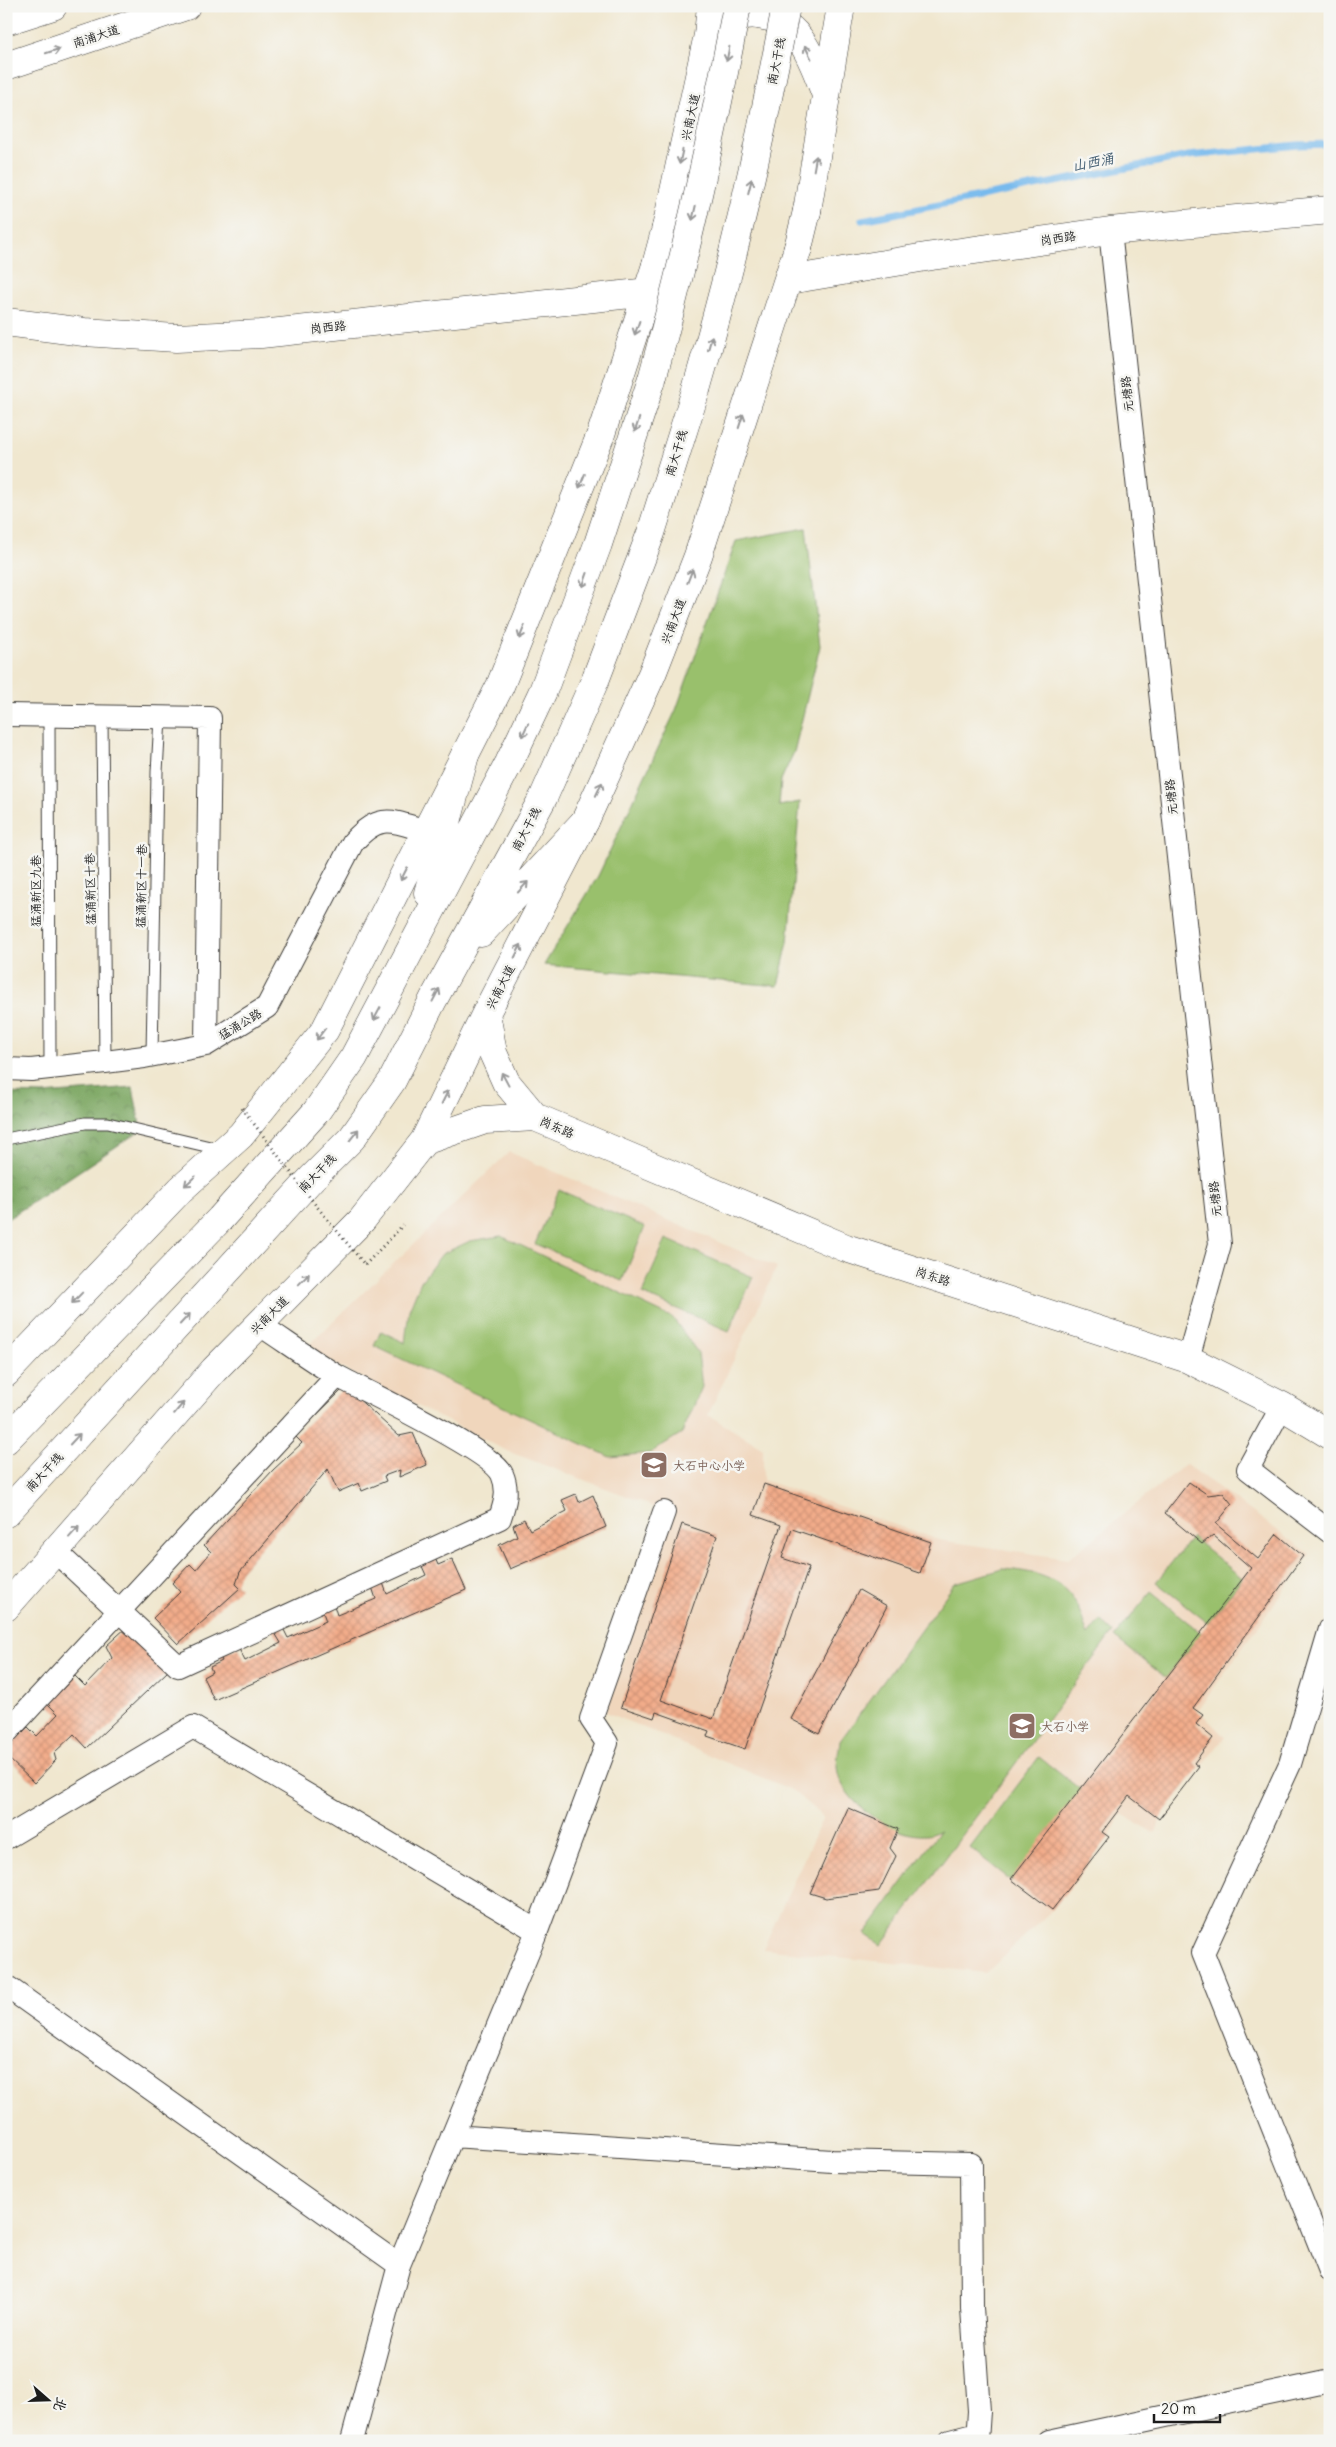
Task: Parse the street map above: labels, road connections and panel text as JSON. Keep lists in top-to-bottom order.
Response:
{
  "streets": {
    "main road": [
      "南浦大道",
      "南大干线",
      "兴南大道",
      "岗西路",
      "岗东路"
    ],
    "street": ["元塘路", "猛涌公路"],
    "lane": ["猛涌新区十一巷", "猛涌新区十巷", "猛涌新区九巷"]
  },
  "crossings": [
    ["兴南大道", "岗西路"],
    ["岗西路", "元塘路"],
    ["元塘路", "岗东路"],
    ["猛涌新区十一巷", "猛涌公路"],
    ["猛涌新区十巷", "猛涌公路"],
    ["猛涌新区九巷", "猛涌公路"]
  ],
  "one_way": ["南浦大道"],
  "water": ["山西涌"],
  "places": {
    "school or university": ["大石中心小学", "大石小学"]
  },
  "scale_bar": "20 m",
  "north": "right"
}
